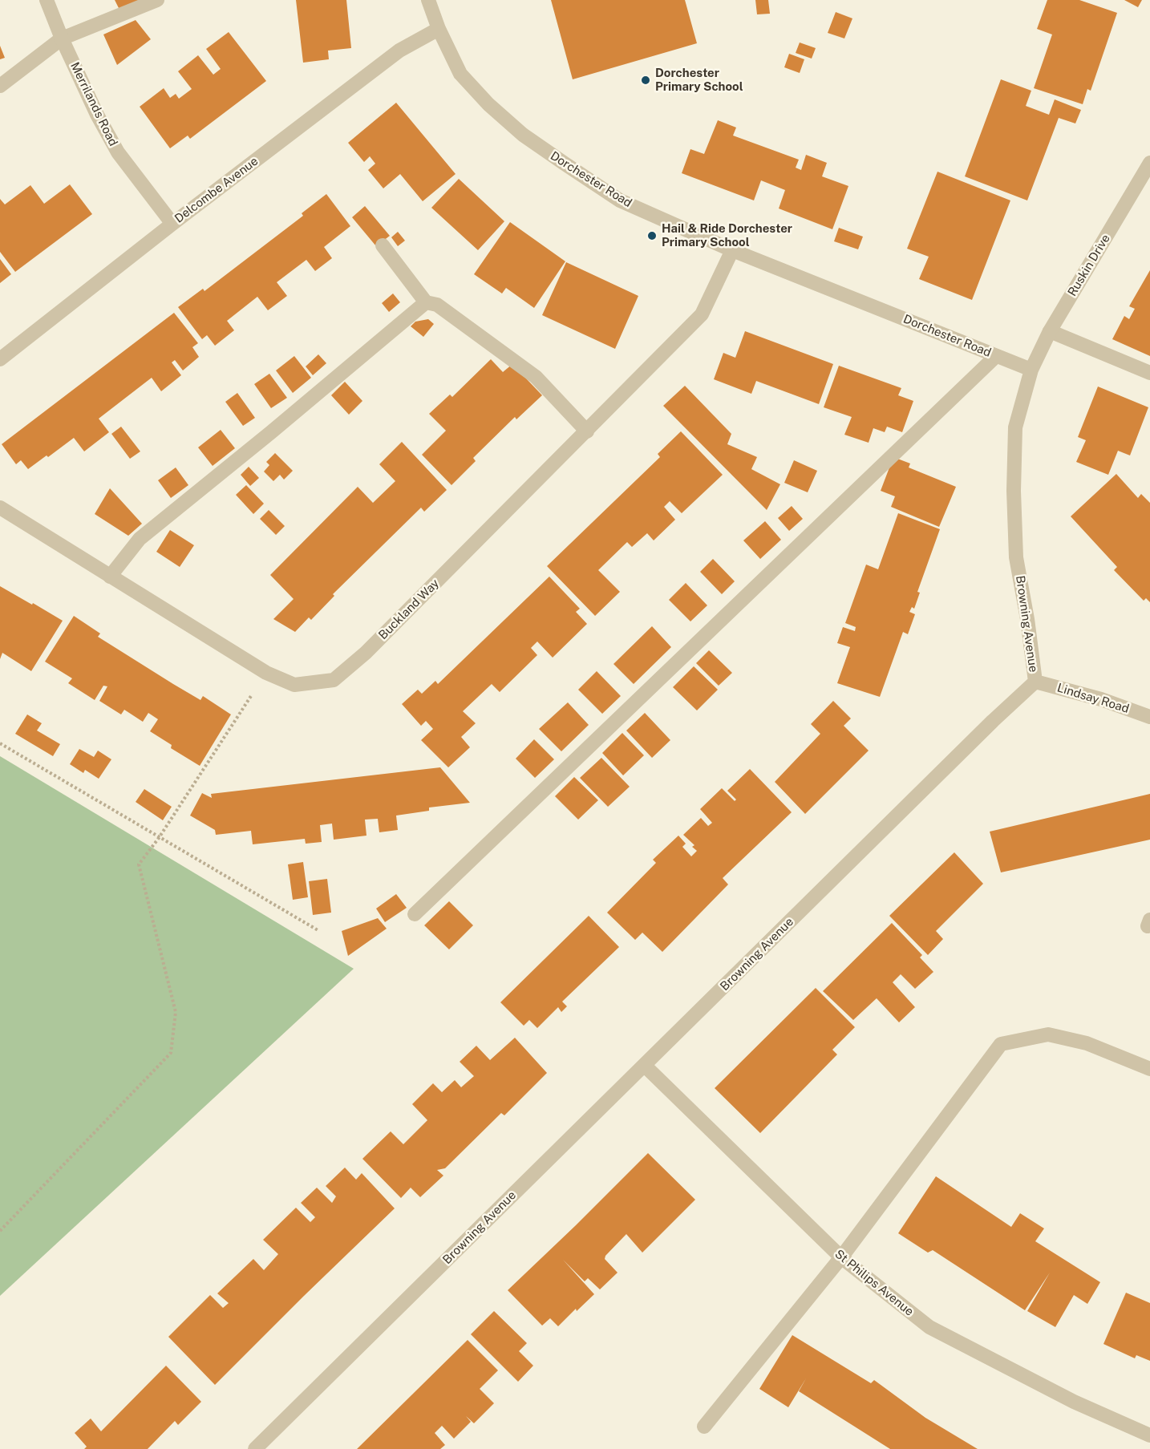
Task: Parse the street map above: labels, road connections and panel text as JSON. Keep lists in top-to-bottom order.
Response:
{
  "streets": {
    "street": [
      "Merrilands Road",
      "Dorchester Road",
      "Delcombe Avenue",
      "Ruskin Drive",
      "Buckland Way",
      "Browning Avenue",
      "Lindsay Road",
      "St Philips Avenue"
    ]
  },
  "crossings": [
    ["Merrilands Road", "Delcombe Avenue"],
    ["Dorchester Road", "Delcombe Avenue"],
    ["Dorchester Road", "Ruskin Drive"],
    ["Dorchester Road", "Buckland Way"],
    ["Dorchester Road", "Browning Avenue"],
    ["Ruskin Drive", "Browning Avenue"],
    ["Browning Avenue", "Lindsay Road"],
    ["Browning Avenue", "St Philips Avenue"]
  ],
  "places": ["Dorchester Primary School", "Hail & Ride Dorchester Primary School"]
}
